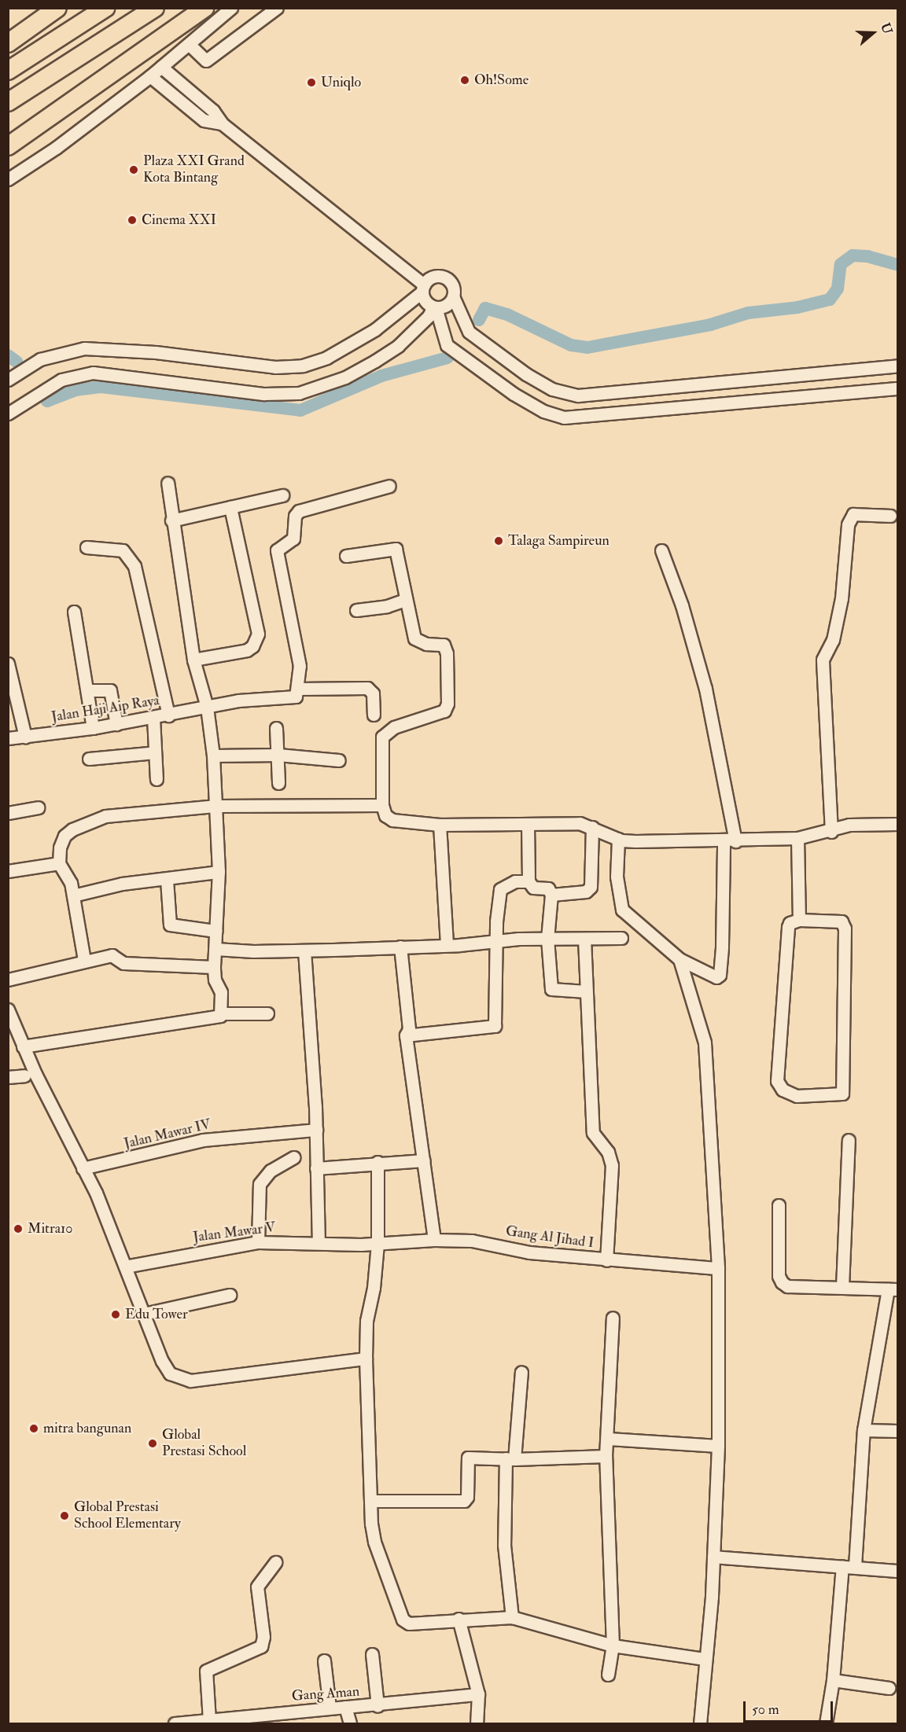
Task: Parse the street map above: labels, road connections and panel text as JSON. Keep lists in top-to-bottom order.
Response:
{
  "streets": {
    "street": [
      "Jalan Haji Aip Raya",
      "Jalan Mawar IV",
      "Jalan Mawar V",
      "Gang Al Jihad I",
      "Gang Aman"
    ]
  },
  "crossings": [
    ["Jalan Mawar V", "Gang Al Jihad I"]
  ],
  "places": [
    "Oh!Some",
    "Uniqlo",
    "Plaza XXI Grand Kota Bintang",
    "Cinema XXI",
    "Talaga Sampireun",
    "Mitra10",
    "Edu Tower",
    "mitra bangunan",
    "Global Prestasi School",
    "Global Prestasi School Elementary"
  ],
  "scale_bar": "50 m",
  "north": "right"
}
